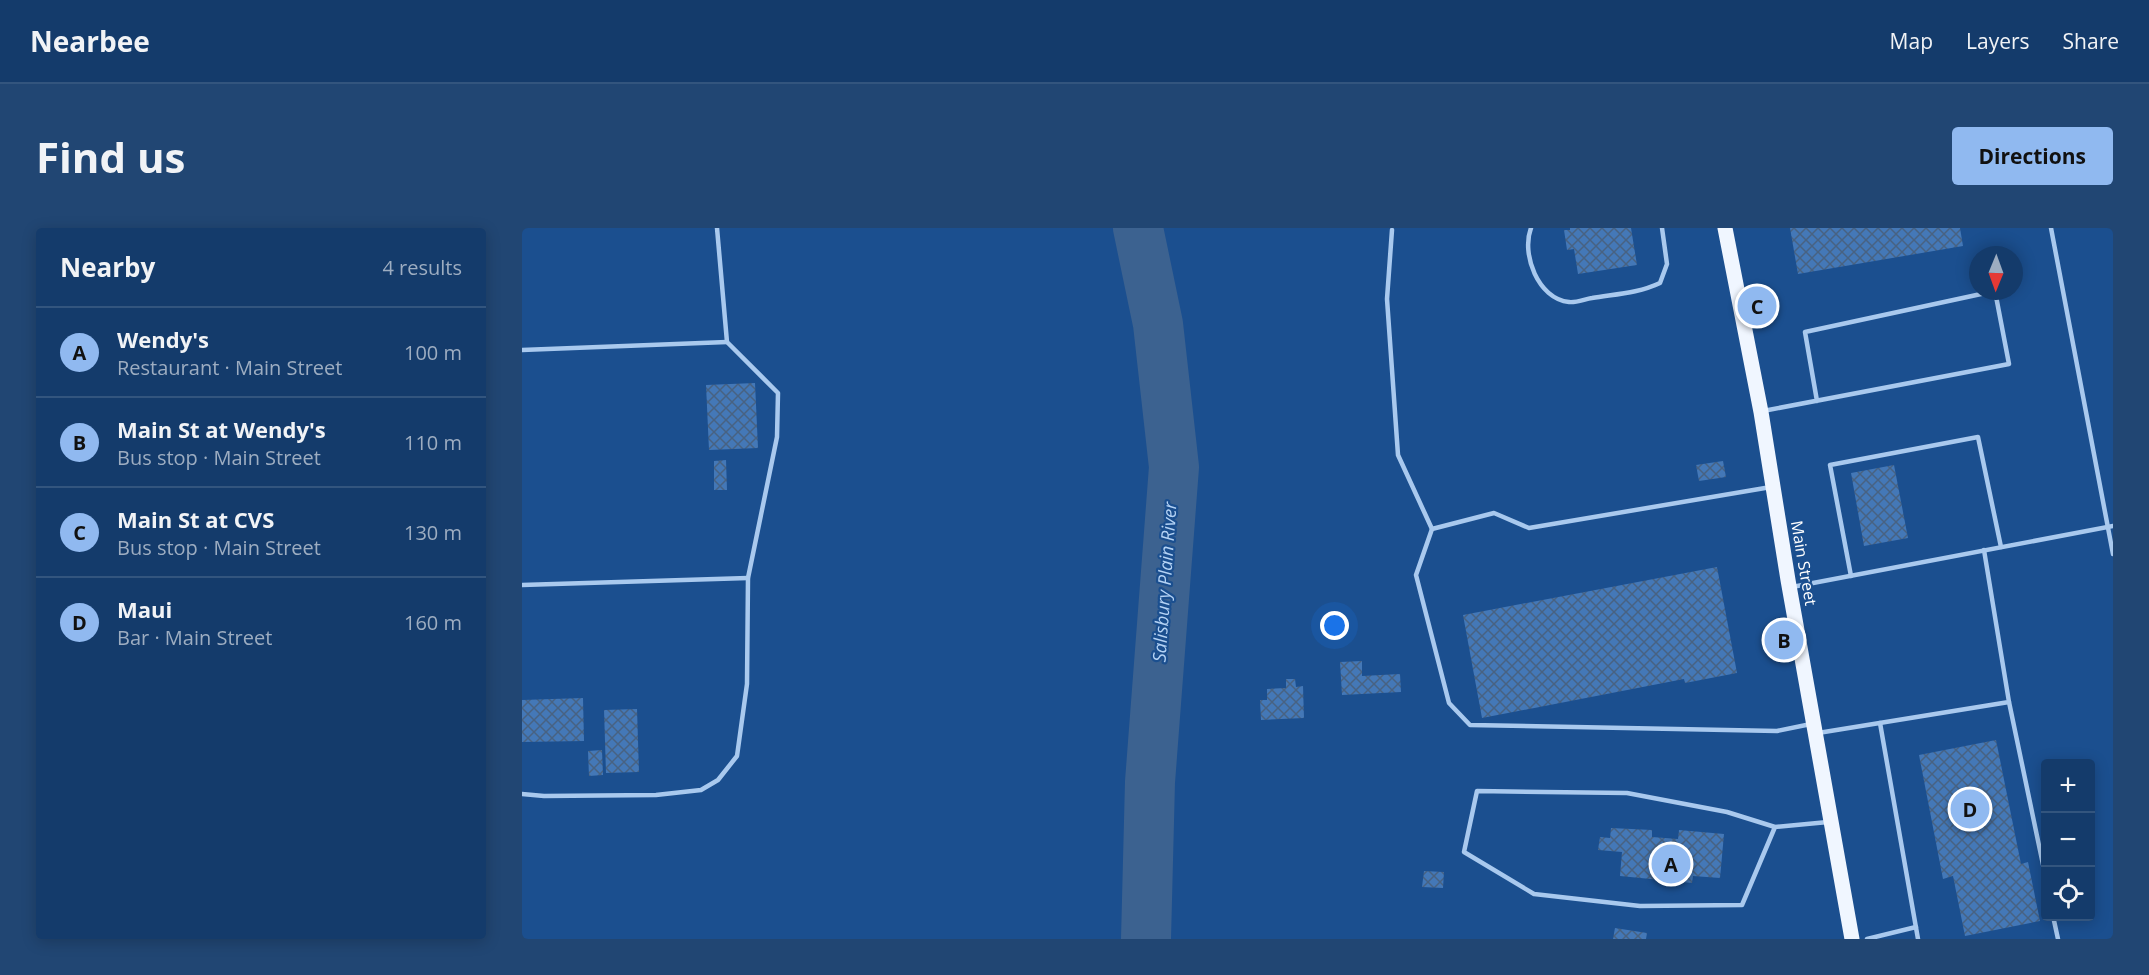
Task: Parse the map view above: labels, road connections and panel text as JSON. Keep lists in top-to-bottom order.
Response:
{
  "streets": {
    "main road": ["Main Street"]
  },
  "water": ["Salisbury Plain River"],
  "north": "bottom",
  "page": {
    "header": "Nearbee",
    "nav": ["Map", "Layers", "Share"],
    "buttons": "Directions",
    "title": "Find us",
    "heading": ["Nearby", "4 results"],
    "pins": [
      "C",
      "B",
      "D",
      "A"
    ],
    "list": [
      {
        "mark": "A",
        "name": "Wendy's",
        "note": "Restaurant · Main Street",
        "value": "100 m"
      },
      {
        "mark": "B",
        "name": "Main St at Wendy's",
        "note": "Bus stop · Main Street",
        "value": "110 m"
      },
      {
        "mark": "C",
        "name": "Main St at CVS",
        "note": "Bus stop · Main Street",
        "value": "130 m"
      },
      {
        "mark": "D",
        "name": "Maui",
        "note": "Bar · Main Street",
        "value": "160 m"
      }
    ],
    "map_buttons": ["+", "−"]
  }
}
